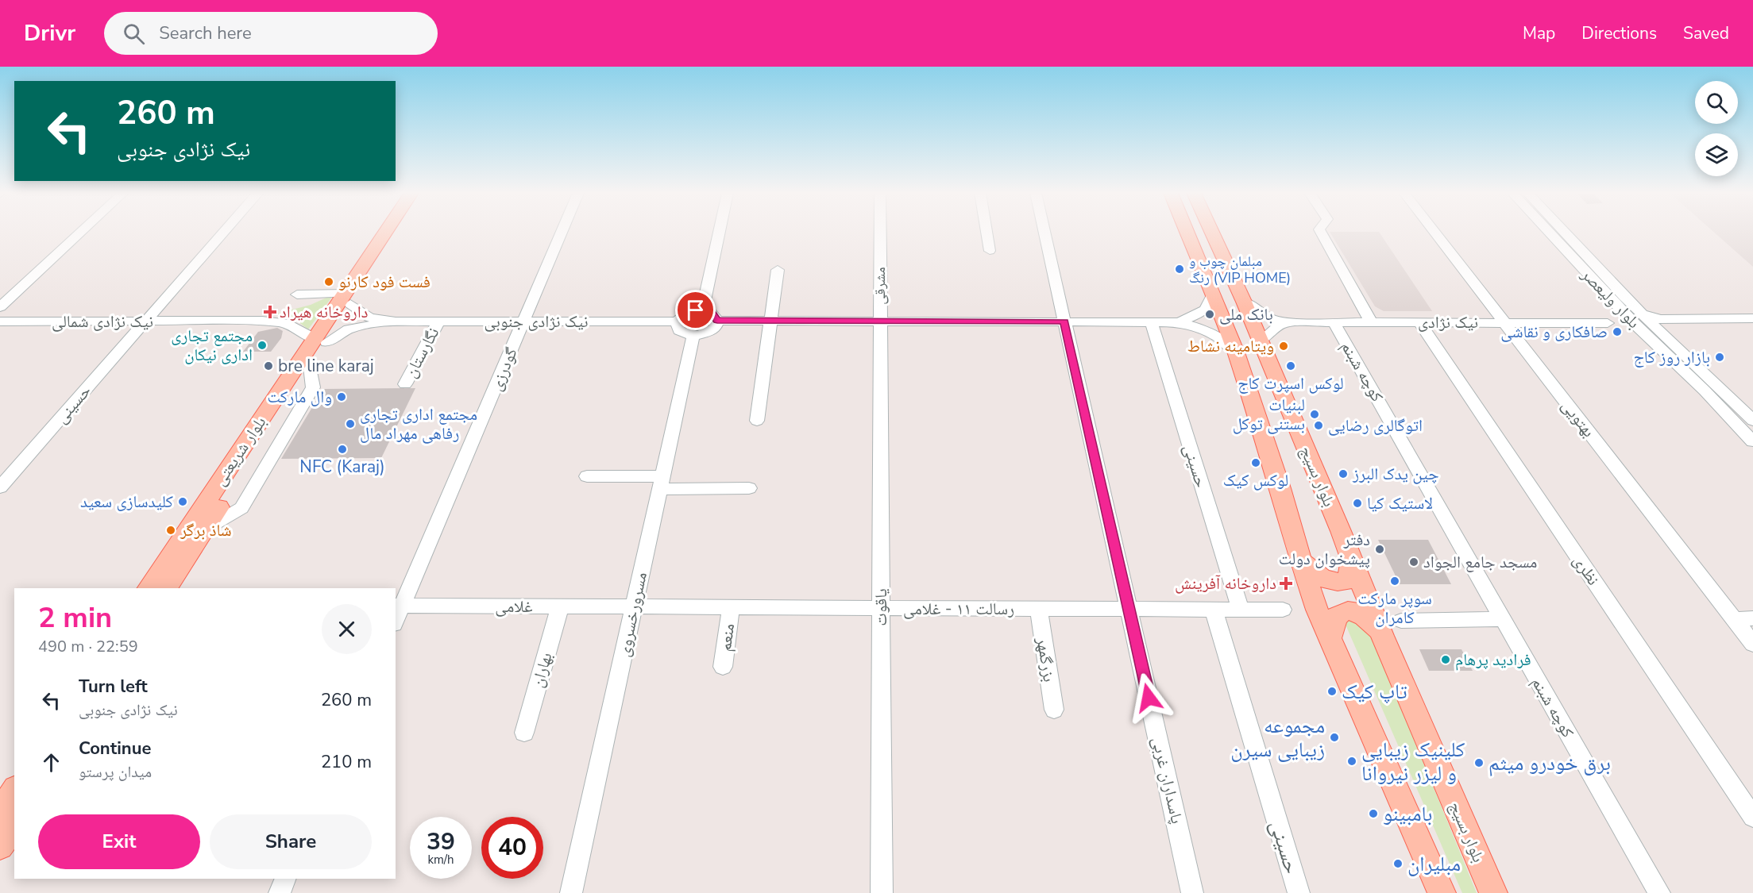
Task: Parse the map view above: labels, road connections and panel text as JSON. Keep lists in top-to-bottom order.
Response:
{
  "streets": {
    "main road": ["بلوار شریعتی", "بلوار بسیج"],
    "street": [
      "مشرقی",
      "بلوار ولیعصر",
      "نیک نژادی شمالی",
      "نیک نژادی جنوبی",
      "نیک نژادی",
      "نگارستان",
      "گودرزی",
      "کوچه شبنم",
      "حسینی",
      "بهتویی",
      "نظری",
      "غلامی",
      "یاقوت",
      "رسالت ۱۱ - غلامی",
      "مسرورخسروی",
      "منعم",
      "بزرگمهر",
      "بهاران",
      "پاسداران غربی"
    ]
  },
  "crossings": [
    ["مشرقی", "یاقوت"],
    ["بلوار ولیعصر", "نیک نژادی"],
    ["نیک نژادی شمالی", "حسینی"],
    ["نیک نژادی شمالی", "بلوار شریعتی"],
    ["نیک نژادی جنوبی", "نگارستان"],
    ["نیک نژادی جنوبی", "گودرزی"],
    ["نیک نژادی جنوبی", "مسرورخسروی"],
    ["نیک نژادی", "کوچه شبنم"],
    ["نیک نژادی", "بهتویی"],
    ["نیک نژادی", "نظری"],
    ["گودرزی", "غلامی"],
    ["حسینی", "رسالت ۱۱ - غلامی"],
    ["غلامی", "رسالت ۱۱ - غلامی"],
    ["غلامی", "مسرورخسروی"],
    ["غلامی", "بهاران"],
    ["یاقوت", "رسالت ۱۱ - غلامی"],
    ["رسالت ۱۱ - غلامی", "مسرورخسروی"],
    ["رسالت ۱۱ - غلامی", "منعم"],
    ["رسالت ۱۱ - غلامی", "بزرگمهر"],
    ["رسالت ۱۱ - غلامی", "پاسداران غربی"]
  ],
  "places": {
    "other": [
      "مبلمان چوب و رنگ (VIP HOME)",
      "فست فود کارنو",
      "بانک ملی",
      "صافکاری و نقاشی",
      "مجتمع تجاری اداری نیکان",
      "ویتامینه نشاط",
      "بازار روز کاج",
      "bre line karaj",
      "لوکس اسپرت کاج",
      "وال مارکت",
      "لبنیات بستنی توکل",
      "مجتمع اداری تجاری رفاهی مهراد مال",
      "اتوگالری رضایی",
      "NFC (Karaj)",
      "لوکس کیک",
      "چین یدک البرز",
      "کلیدسازی سعید",
      "لاستیک کیا",
      "شاذ برگر",
      "دفتر پیشخوان دولت",
      "مسجد جامع الجواد",
      "سوپر مارکت کامران",
      "فرادید پرهام",
      "تاپ کیک",
      "مجموعه زیبایی سیرن",
      "کلینیک زیبایی و لیزر نیروانا",
      "برق خودرو میثم",
      "بامبینو",
      "مبلیران"
    ],
    "health": ["داروخانه هیراد", "داروخانه آفرینش"]
  },
  "page": {
    "header": "Drivr",
    "search": "Search here",
    "nav": ["Map", "Directions", "Saved"],
    "turn": ["260 m", "نیک نژادی جنوبی"],
    "heading": ["2 min", "490 m · 22:59"],
    "list": [
      {
        "name": "Turn left",
        "note": "نیک نژادی جنوبی",
        "value": "260 m"
      },
      {
        "name": "Continue",
        "note": "میدان پرستو",
        "value": "210 m"
      }
    ],
    "buttons": ["Exit", "Share"],
    "speed": "39 km/h",
    "limit": "40"
  }
}
